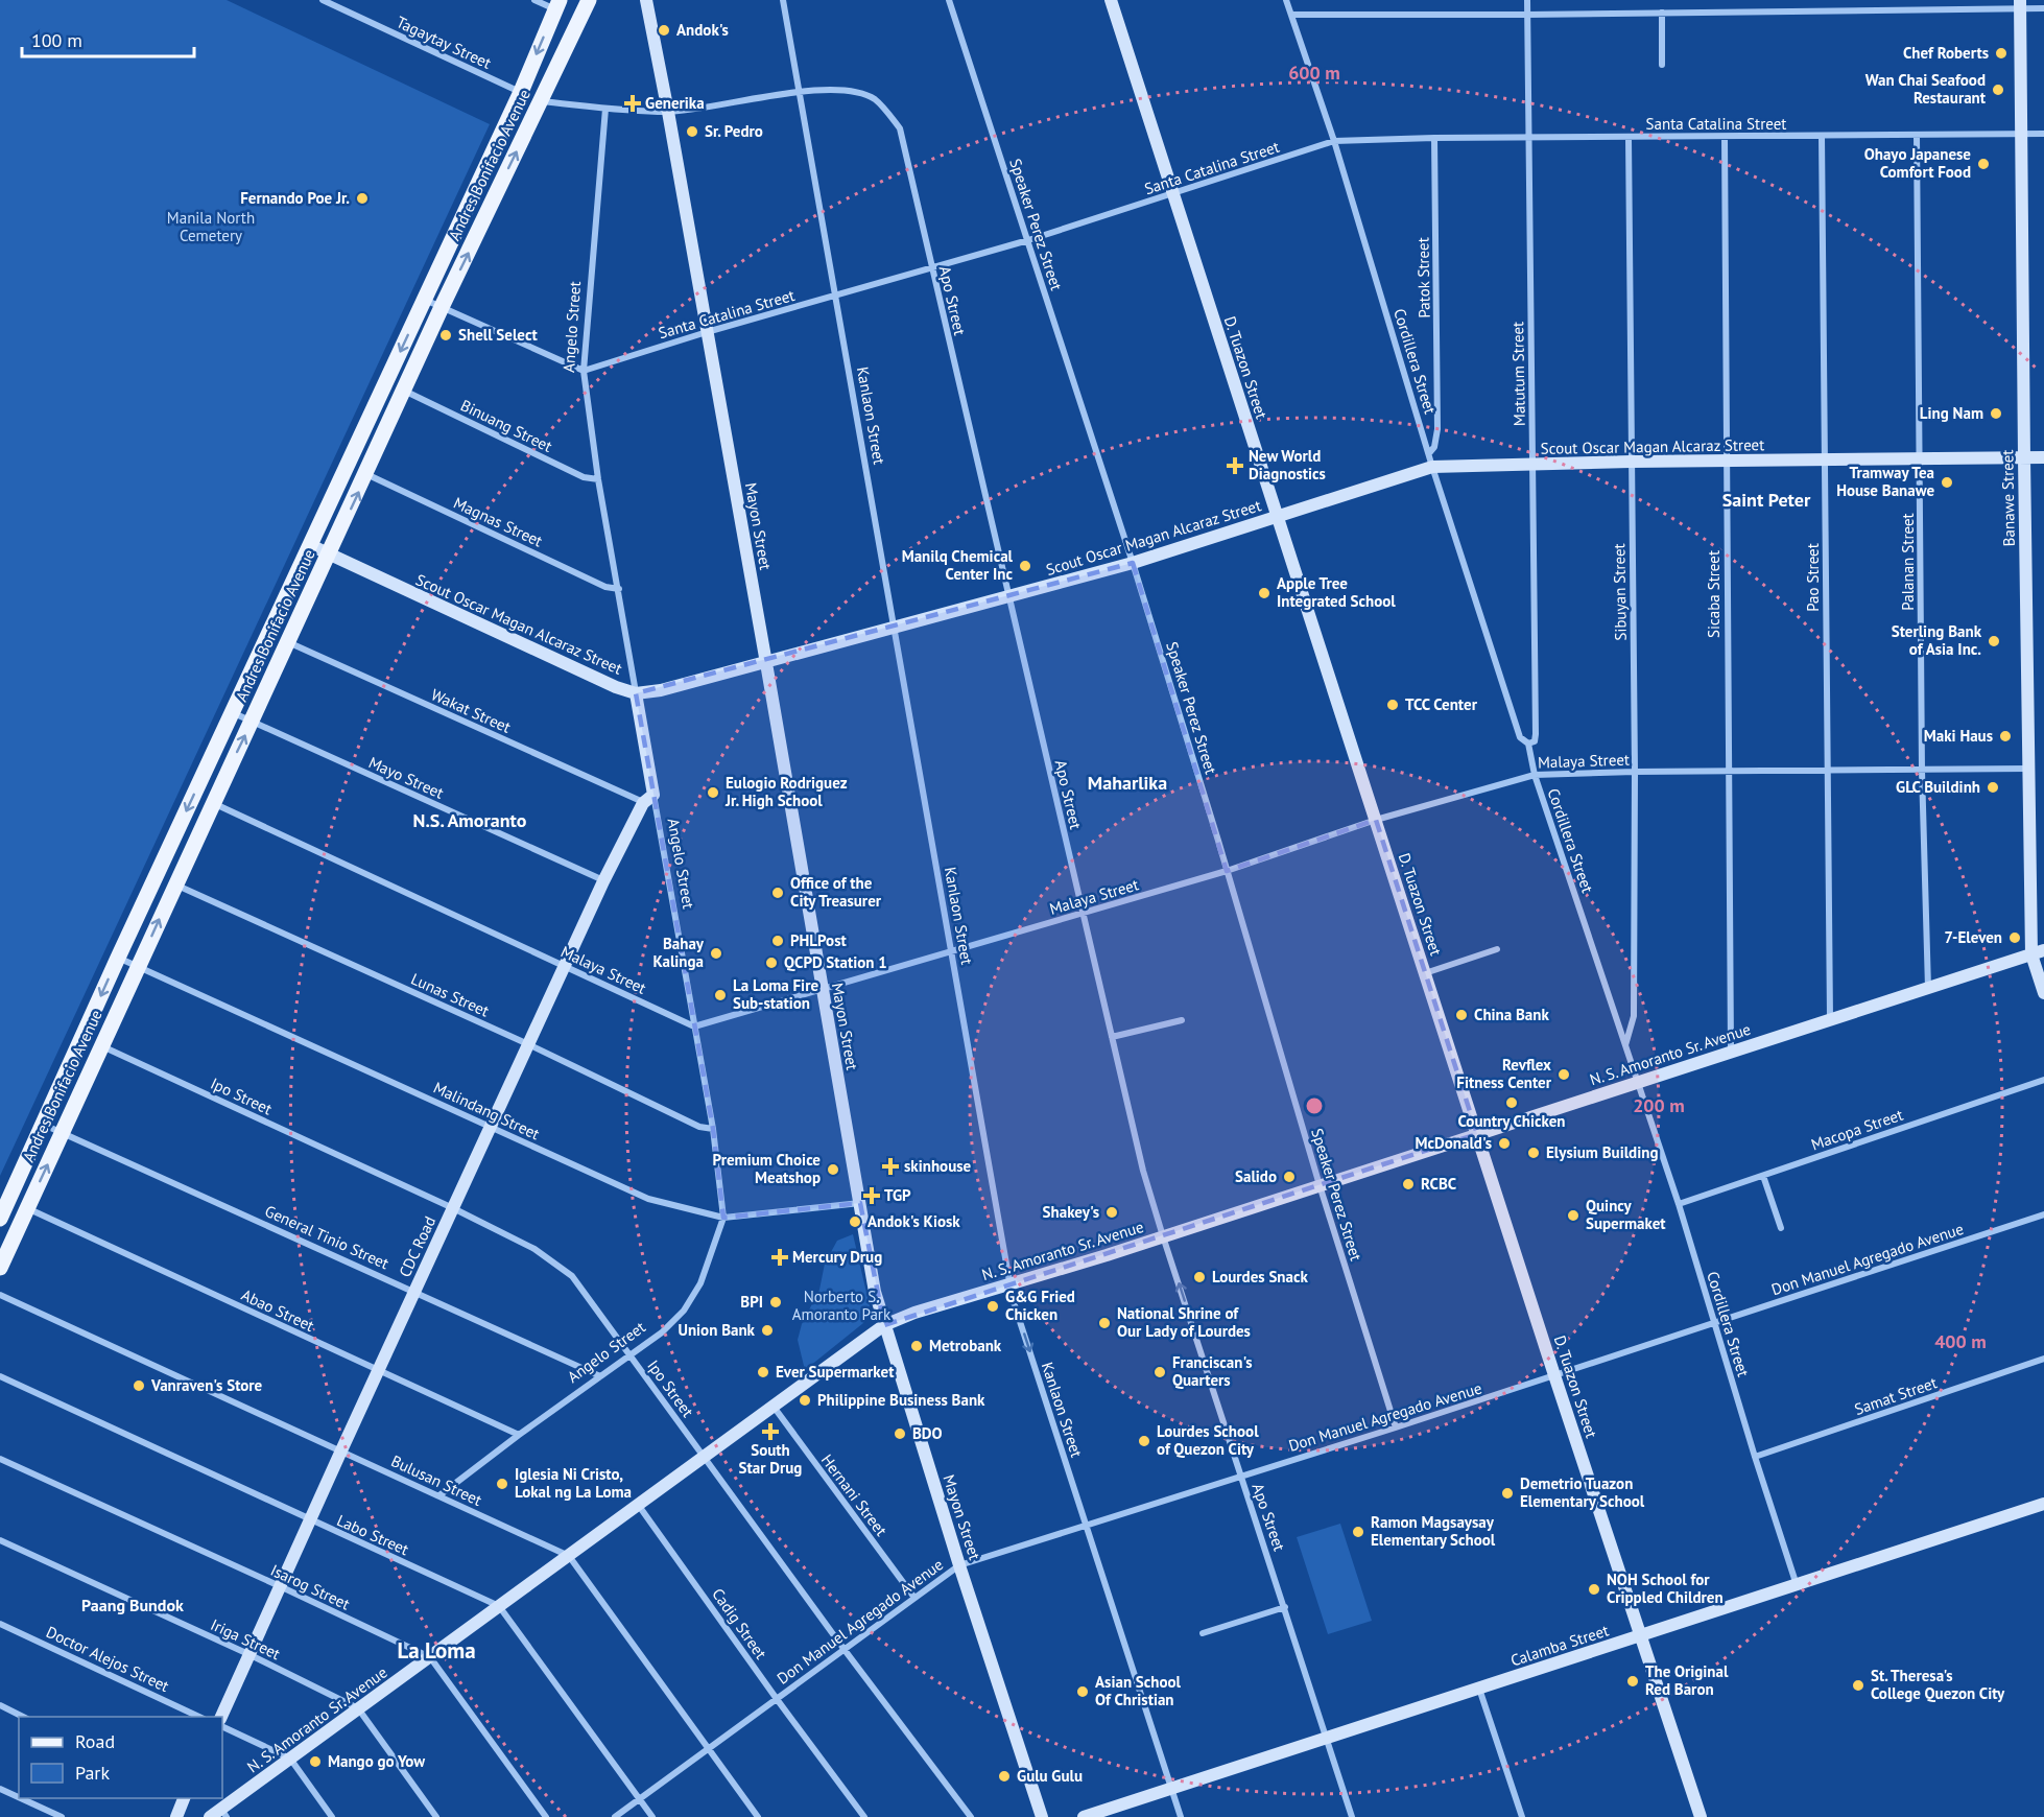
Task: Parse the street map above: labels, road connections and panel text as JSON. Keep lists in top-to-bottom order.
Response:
{
  "streets": {
    "main road": ["Andres Bonifacio Avenue"],
    "street": [
      "Tagaytay Street",
      "Santa Catalina Street",
      "Speaker Perez Street",
      "Patok Street",
      "Apo Street",
      "Angelo Street",
      "Cordillera Street",
      "D. Tuazon Street",
      "Matutum Street",
      "Kanlaon Street",
      "Binuang Street",
      "Scout Oscar Magan Alcaraz Street",
      "Banawe Street",
      "Magnas Street",
      "Mayon Street",
      "Palanan Street",
      "Pao Street",
      "Sibuyan Street",
      "Sicaba Street",
      "Wakat Street",
      "Malaya Street",
      "Mayo Street",
      "Lunas Street",
      "N. S. Amoranto Sr. Avenue",
      "Ipo Street",
      "Malindang Street",
      "Macopa Street",
      "General Tinio Street",
      "CDC Road",
      "Don Manuel Agregado Avenue",
      "Abao Street",
      "Samat Street",
      "Bulusan Street",
      "Hernani Street",
      "Labo Street",
      "Isarog Street",
      "Cadig Street",
      "Iriga Street",
      "Calamba Street",
      "Doctor Alejos Street"
    ]
  },
  "crossings": [
    ["Tagaytay Street", "Andres Bonifacio Avenue"],
    ["Santa Catalina Street", "Speaker Perez Street"],
    ["Santa Catalina Street", "Patok Street"],
    ["Santa Catalina Street", "Apo Street"],
    ["Santa Catalina Street", "Angelo Street"],
    ["Santa Catalina Street", "Cordillera Street"],
    ["Santa Catalina Street", "D. Tuazon Street"],
    ["Santa Catalina Street", "Matutum Street"],
    ["Santa Catalina Street", "Kanlaon Street"],
    ["Santa Catalina Street", "Banawe Street"],
    ["Santa Catalina Street", "Mayon Street"],
    ["Santa Catalina Street", "Palanan Street"],
    ["Santa Catalina Street", "Pao Street"],
    ["Santa Catalina Street", "Sibuyan Street"],
    ["Santa Catalina Street", "Sicaba Street"],
    ["Andres Bonifacio Avenue", "Apo Street"],
    ["Andres Bonifacio Avenue", "Binuang Street"],
    ["Andres Bonifacio Avenue", "Scout Oscar Magan Alcaraz Street"],
    ["Andres Bonifacio Avenue", "Magnas Street"],
    ["Andres Bonifacio Avenue", "Wakat Street"],
    ["Andres Bonifacio Avenue", "Malaya Street"],
    ["Andres Bonifacio Avenue", "Mayo Street"],
    ["Andres Bonifacio Avenue", "Lunas Street"],
    ["Andres Bonifacio Avenue", "Ipo Street"],
    ["Andres Bonifacio Avenue", "Malindang Street"],
    ["Andres Bonifacio Avenue", "General Tinio Street"],
    ["Andres Bonifacio Avenue", "Abao Street"],
    ["Speaker Perez Street", "Scout Oscar Magan Alcaraz Street"],
    ["Speaker Perez Street", "Malaya Street"],
    ["Speaker Perez Street", "N. S. Amoranto Sr. Avenue"],
    ["Speaker Perez Street", "Don Manuel Agregado Avenue"],
    ["Patok Street", "Cordillera Street"],
    ["Apo Street", "Angelo Street"],
    ["Apo Street", "Kanlaon Street"],
    ["Apo Street", "Scout Oscar Magan Alcaraz Street"],
    ["Apo Street", "Mayon Street"],
    ["Apo Street", "Malaya Street"],
    ["Apo Street", "N. S. Amoranto Sr. Avenue"],
    ["Apo Street", "Don Manuel Agregado Avenue"],
    ["Apo Street", "Calamba Street"],
    ["Angelo Street", "Binuang Street"],
    ["Angelo Street", "Scout Oscar Magan Alcaraz Street"],
    ["Angelo Street", "Magnas Street"],
    ["Angelo Street", "Wakat Street"],
    ["Angelo Street", "Malaya Street"],
    ["Angelo Street", "Lunas Street"],
    ["Angelo Street", "Ipo Street"],
    ["Angelo Street", "Malindang Street"],
    ["Angelo Street", "General Tinio Street"],
    ["Angelo Street", "CDC Road"],
    ["Angelo Street", "Abao Street"],
    ["Angelo Street", "Bulusan Street"],
    ["Cordillera Street", "Matutum Street"],
    ["Cordillera Street", "Scout Oscar Magan Alcaraz Street"],
    ["Cordillera Street", "Sibuyan Street"],
    ["Cordillera Street", "Malaya Street"],
    ["Cordillera Street", "N. S. Amoranto Sr. Avenue"],
    ["Cordillera Street", "Macopa Street"],
    ["Cordillera Street", "Don Manuel Agregado Avenue"],
    ["Cordillera Street", "Samat Street"],
    ["Cordillera Street", "Calamba Street"],
    ["D. Tuazon Street", "Scout Oscar Magan Alcaraz Street"],
    ["D. Tuazon Street", "Malaya Street"],
    ["D. Tuazon Street", "N. S. Amoranto Sr. Avenue"],
    ["D. Tuazon Street", "Don Manuel Agregado Avenue"],
    ["D. Tuazon Street", "Calamba Street"],
    ["Matutum Street", "Scout Oscar Magan Alcaraz Street"],
    ["Kanlaon Street", "Scout Oscar Magan Alcaraz Street"],
    ["Kanlaon Street", "Malaya Street"],
    ["Kanlaon Street", "N. S. Amoranto Sr. Avenue"],
    ["Kanlaon Street", "Don Manuel Agregado Avenue"],
    ["Kanlaon Street", "Calamba Street"],
    ["Scout Oscar Magan Alcaraz Street", "Banawe Street"],
    ["Scout Oscar Magan Alcaraz Street", "Mayon Street"],
    ["Scout Oscar Magan Alcaraz Street", "Palanan Street"],
    ["Scout Oscar Magan Alcaraz Street", "Pao Street"],
    ["Scout Oscar Magan Alcaraz Street", "Sibuyan Street"],
    ["Scout Oscar Magan Alcaraz Street", "Sicaba Street"],
    ["Banawe Street", "Malaya Street"],
    ["Banawe Street", "N. S. Amoranto Sr. Avenue"],
    ["Mayon Street", "Malaya Street"],
    ["Mayon Street", "N. S. Amoranto Sr. Avenue"],
    ["Mayon Street", "Malindang Street"],
    ["Mayon Street", "Don Manuel Agregado Avenue"],
    ["Palanan Street", "Malaya Street"],
    ["Palanan Street", "N. S. Amoranto Sr. Avenue"],
    ["Pao Street", "Malaya Street"],
    ["Pao Street", "N. S. Amoranto Sr. Avenue"],
    ["Sibuyan Street", "Malaya Street"],
    ["Sicaba Street", "Malaya Street"],
    ["Sicaba Street", "N. S. Amoranto Sr. Avenue"],
    ["Wakat Street", "CDC Road"],
    ["Malaya Street", "CDC Road"],
    ["Mayo Street", "CDC Road"],
    ["Lunas Street", "CDC Road"],
    ["N. S. Amoranto Sr. Avenue", "Ipo Street"],
    ["N. S. Amoranto Sr. Avenue", "Bulusan Street"],
    ["N. S. Amoranto Sr. Avenue", "Hernani Street"],
    ["N. S. Amoranto Sr. Avenue", "Labo Street"],
    ["N. S. Amoranto Sr. Avenue", "Isarog Street"],
    ["N. S. Amoranto Sr. Avenue", "Cadig Street"],
    ["N. S. Amoranto Sr. Avenue", "Iriga Street"],
    ["Ipo Street", "CDC Road"],
    ["Ipo Street", "Don Manuel Agregado Avenue"],
    ["Malindang Street", "CDC Road"],
    ["General Tinio Street", "CDC Road"],
    ["CDC Road", "Abao Street"],
    ["CDC Road", "Bulusan Street"],
    ["CDC Road", "Labo Street"],
    ["CDC Road", "Isarog Street"],
    ["CDC Road", "Iriga Street"],
    ["Don Manuel Agregado Avenue", "Bulusan Street"],
    ["Don Manuel Agregado Avenue", "Hernani Street"],
    ["Don Manuel Agregado Avenue", "Labo Street"],
    ["Don Manuel Agregado Avenue", "Cadig Street"]
  ],
  "districts": [
    "Saint Peter",
    "Maharlika",
    "N.S. Amoranto",
    "Paang Bundok",
    "La Loma"
  ],
  "parks": ["Manila North Cemetery", "Norberto S. Amoranto Park"],
  "places": {
    "other": [
      "Andok's",
      "Chef Roberts",
      "Wan Chai Seafood Restaurant",
      "Sr. Pedro",
      "Ohayo Japanese Comfort Food",
      "Fernando Poe Jr.",
      "Shell Select",
      "Ling Nam",
      "Tramway Tea House Banawe",
      "Manilq Chemical Center Inc",
      "Apple Tree Integrated School",
      "Sterling Bank of Asia Inc.",
      "TCC Center",
      "Maki Haus",
      "GLC Buildinh",
      "Eulogio Rodriguez Jr. High School",
      "Office of the City Treasurer",
      "7-Eleven",
      "PHLPost",
      "Bahay Kalinga",
      "QCPD Station 1",
      "La Loma Fire Sub-station",
      "China Bank",
      "Revflex Fitness Center",
      "Country Chicken",
      "McDonald's",
      "Elysium Building",
      "Premium Choice Meatshop",
      "Salido",
      "RCBC",
      "Shakey's",
      "Quincy Supermaket",
      "Andok's Kiosk",
      "Lourdes Snack",
      "BPI",
      "G&G Fried Chicken",
      "National Shrine of Our Lady of Lourdes",
      "Union Bank",
      "Metrobank",
      "Ever Supermarket",
      "Franciscan's Quarters",
      "Vanraven's Store",
      "Philippine Business Bank",
      "BDO",
      "Lourdes School of Quezon City",
      "Iglesia Ni Cristo, Lokal ng La Loma",
      "Demetrio Tuazon Elementary School",
      "Ramon Magsaysay Elementary School",
      "NOH School for Crippled Children",
      "The Original Red Baron",
      "St. Theresa's College Quezon City",
      "Asian School Of Christian",
      "Mango go Yow",
      "Gulu Gulu"
    ],
    "health": [
      "Generika",
      "New World Diagnostics",
      "skinhouse",
      "TGP",
      "Mercury Drug",
      "South Star Drug"
    ]
  },
  "legend": ["Road", "Park"],
  "scale_bar": "100 m",
  "rings": ["600 m", "200 m", "400 m"]
}
